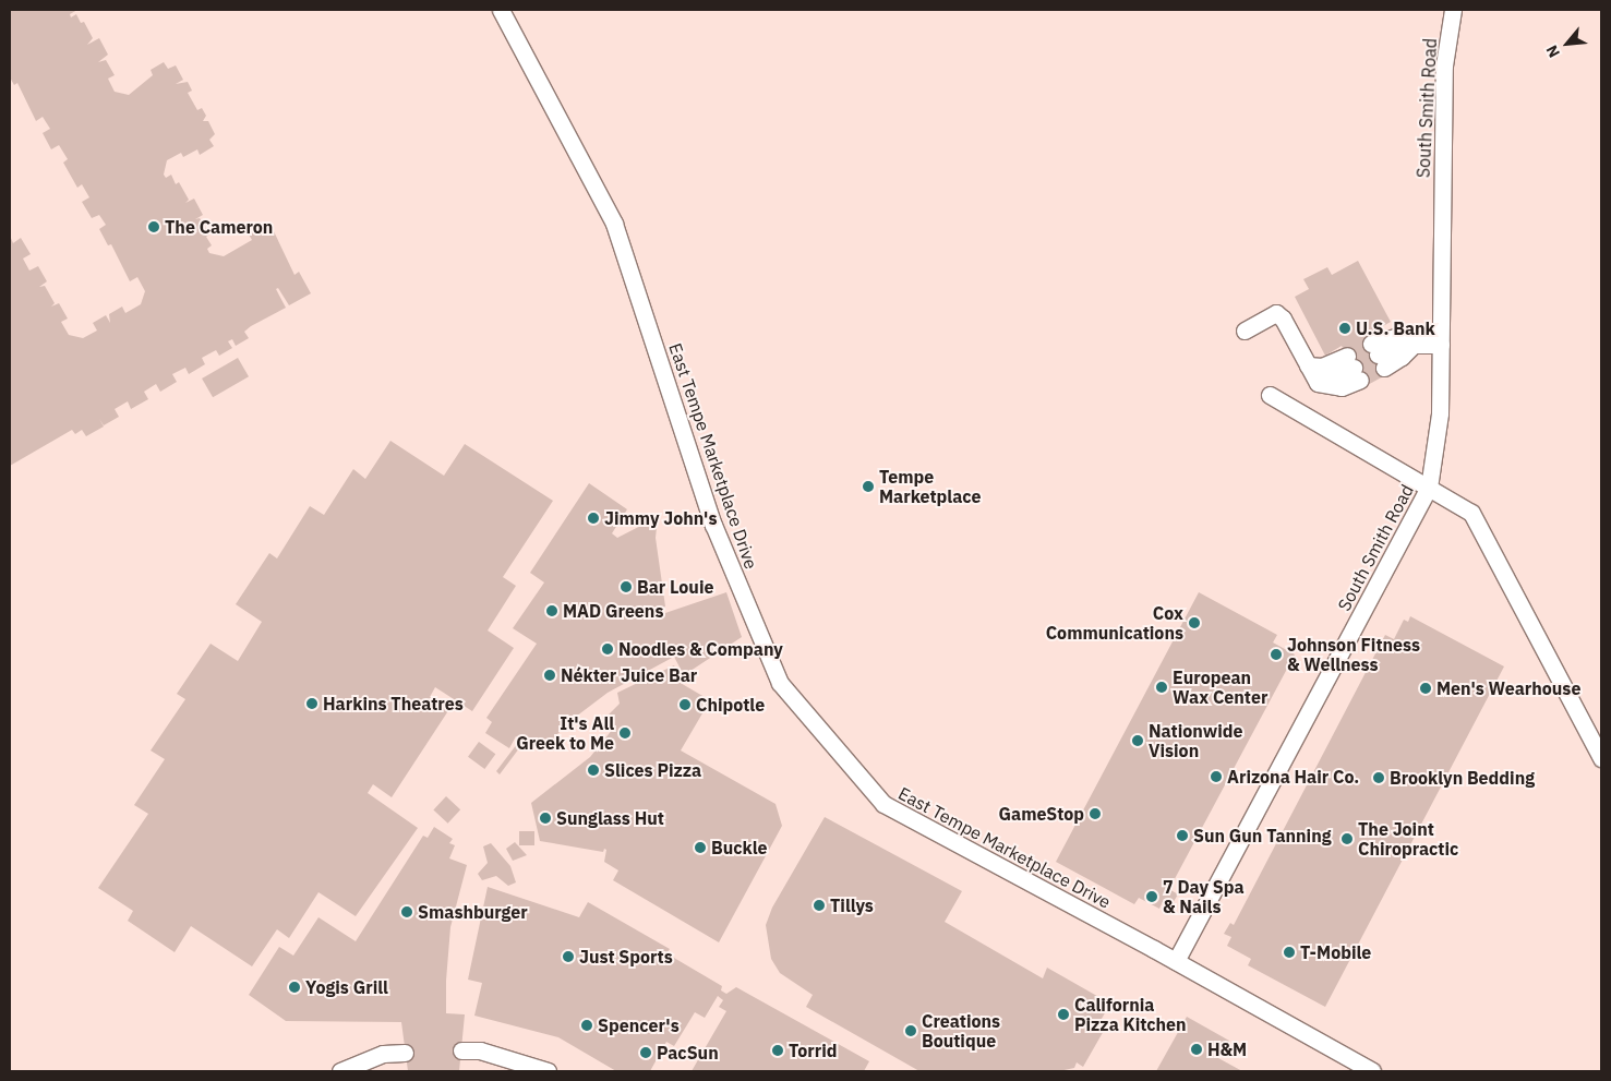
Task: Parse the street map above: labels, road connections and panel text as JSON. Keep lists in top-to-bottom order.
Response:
{
  "streets": {
    "lane": ["South Smith Road", "East Tempe Marketplace Drive"]
  },
  "crossings": [
    ["South Smith Road", "East Tempe Marketplace Drive"]
  ],
  "places": [
    "The Cameron",
    "U.S. Bank",
    "Tempe Marketplace",
    "Jimmy John's",
    "Bar Louie",
    "MAD Greens",
    "Cox Communications",
    "Noodles & Company",
    "Johnson Fitness & Wellness",
    "Nékter Juice Bar",
    "European Wax Center",
    "Men's Wearhouse",
    "Harkins Theatres",
    "Chipotle",
    "It's All Greek to Me",
    "Nationwide Vision",
    "Slices Pizza",
    "Arizona Hair Co.",
    "Brooklyn Bedding",
    "GameStop",
    "Sunglass Hut",
    "Sun Gun Tanning",
    "The Joint Chiropractic",
    "Buckle",
    "7 Day Spa & Nails",
    "Tillys",
    "Smashburger",
    "T-Mobile",
    "Just Sports",
    "Yogis Grill",
    "California Pizza Kitchen",
    "Spencer's",
    "Creations Boutique",
    "H&M",
    "Torrid",
    "PacSun"
  ],
  "north": "bottom left"
}
